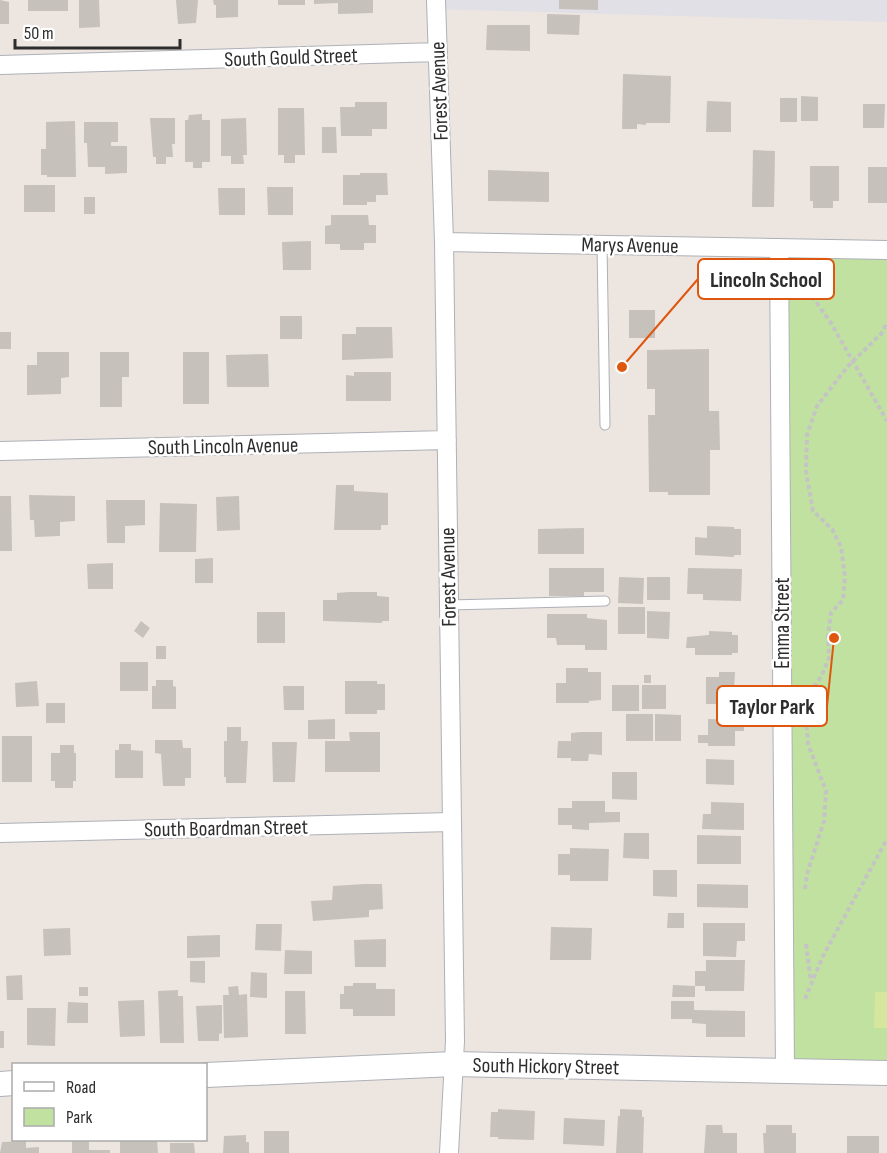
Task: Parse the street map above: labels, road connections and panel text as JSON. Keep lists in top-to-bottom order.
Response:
{
  "streets": {
    "street": [
      "South Gould Street",
      "Forest Avenue",
      "Marys Avenue",
      "South Lincoln Avenue",
      "Emma Street",
      "South Boardman Street",
      "South Hickory Street"
    ]
  },
  "crossings": [
    ["South Gould Street", "Forest Avenue"],
    ["Forest Avenue", "Marys Avenue"],
    ["Forest Avenue", "South Lincoln Avenue"],
    ["Forest Avenue", "South Boardman Street"],
    ["Forest Avenue", "South Hickory Street"],
    ["Marys Avenue", "Emma Street"],
    ["Emma Street", "South Hickory Street"]
  ],
  "places": ["Lincoln School", "Taylor Park"],
  "legend": ["Road", "Park"],
  "scale_bar": "50 m"
}
